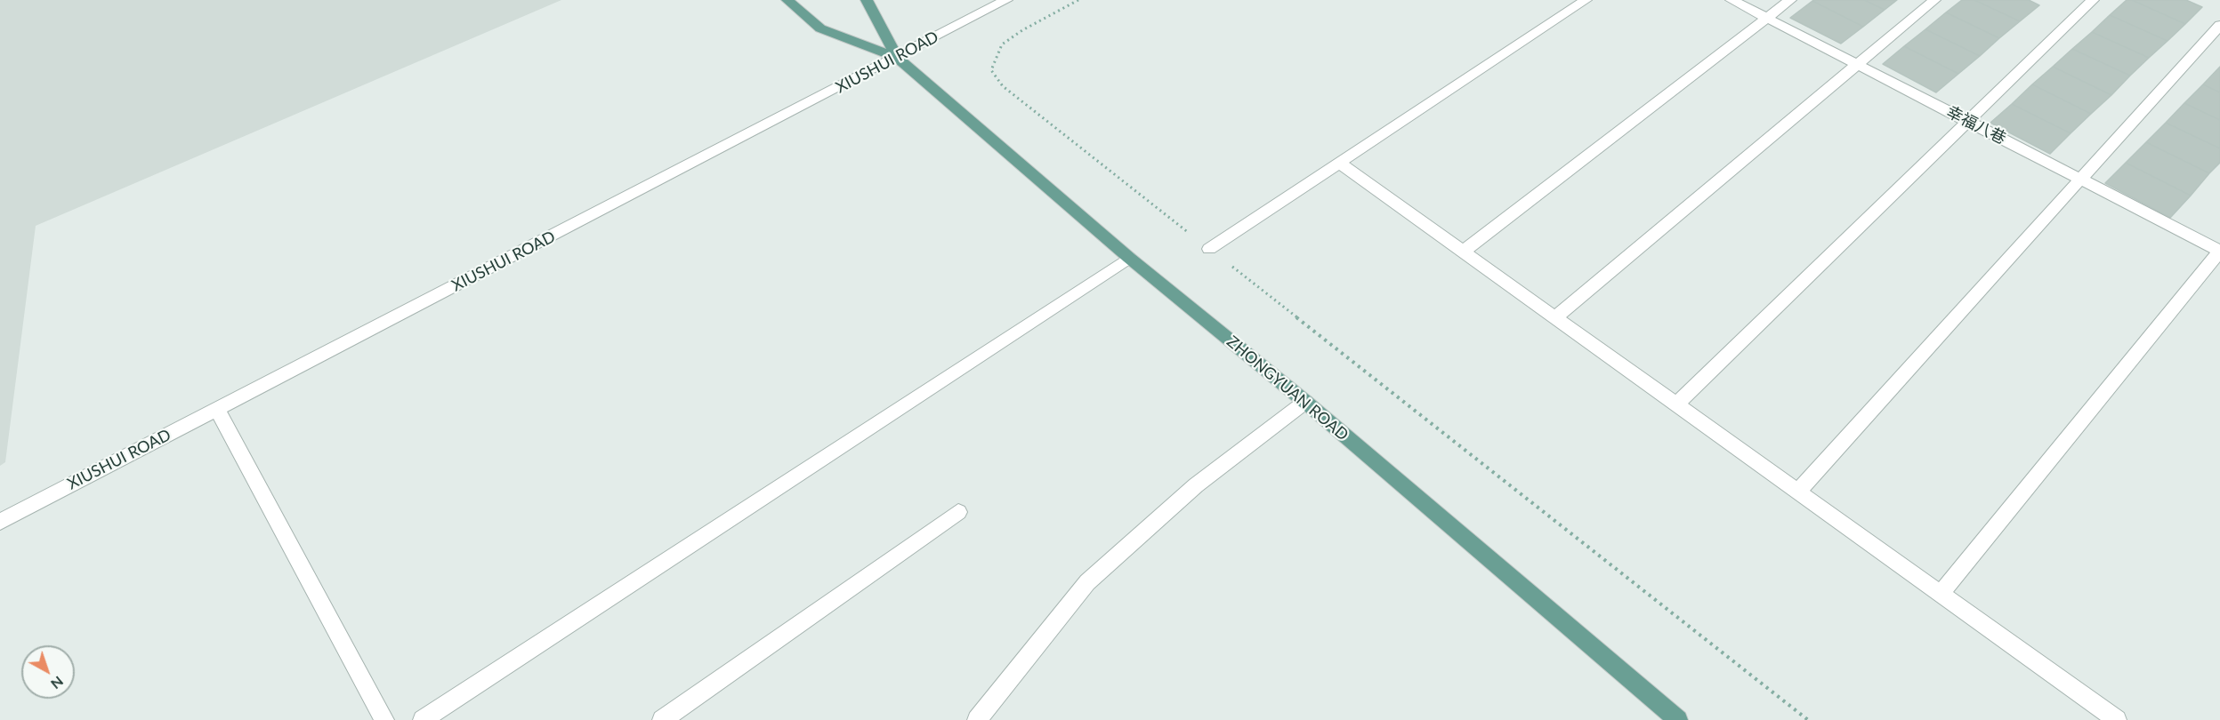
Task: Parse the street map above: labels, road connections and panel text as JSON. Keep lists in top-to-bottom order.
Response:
{
  "streets": {
    "main road": ["ZHONGYUAN ROAD"],
    "street": ["XIUSHUI ROAD", "幸福八巷"]
  },
  "crossings": [
    ["XIUSHUI ROAD", "ZHONGYUAN ROAD"]
  ],
  "north": "bottom right"
}
